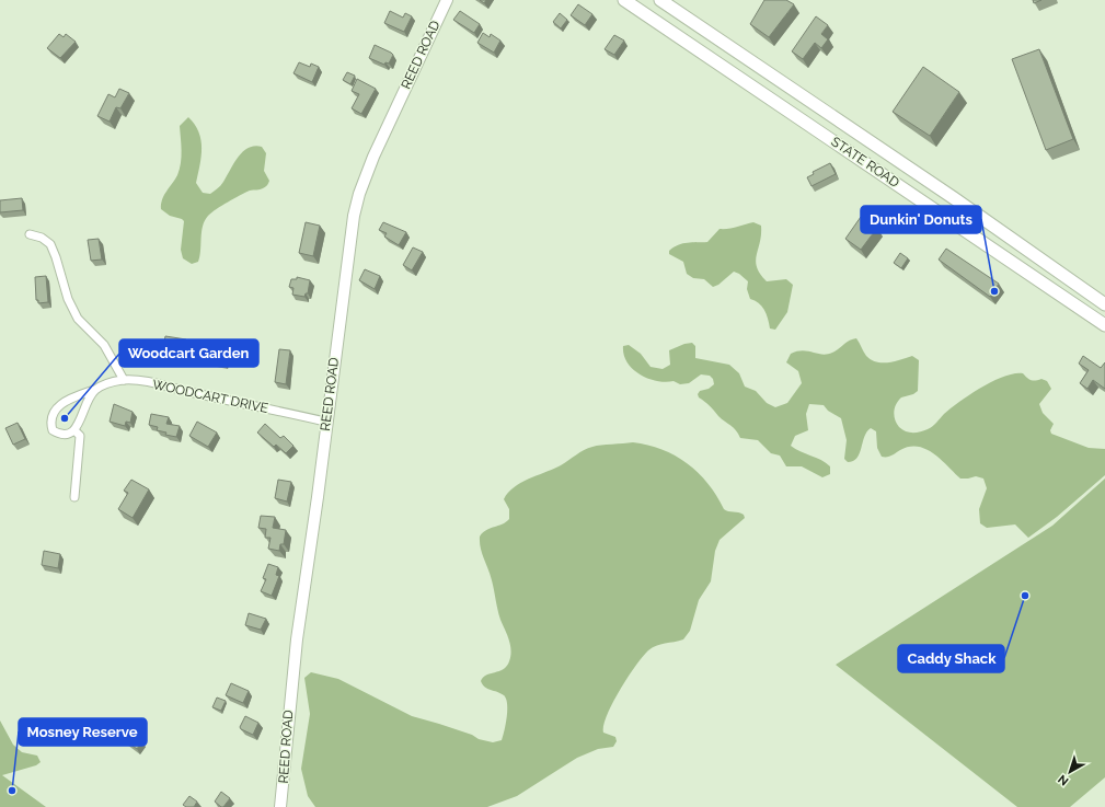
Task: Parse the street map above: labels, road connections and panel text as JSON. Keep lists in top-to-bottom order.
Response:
{
  "streets": {
    "main road": ["STATE ROAD"],
    "street": ["REED ROAD", "WOODCART DRIVE"]
  },
  "crossings": [
    ["REED ROAD", "WOODCART DRIVE"]
  ],
  "places": [
    "Dunkin' Donuts",
    "Woodcart Garden",
    "Caddy Shack",
    "Mosney Reserve"
  ],
  "north": "bottom left"
}
